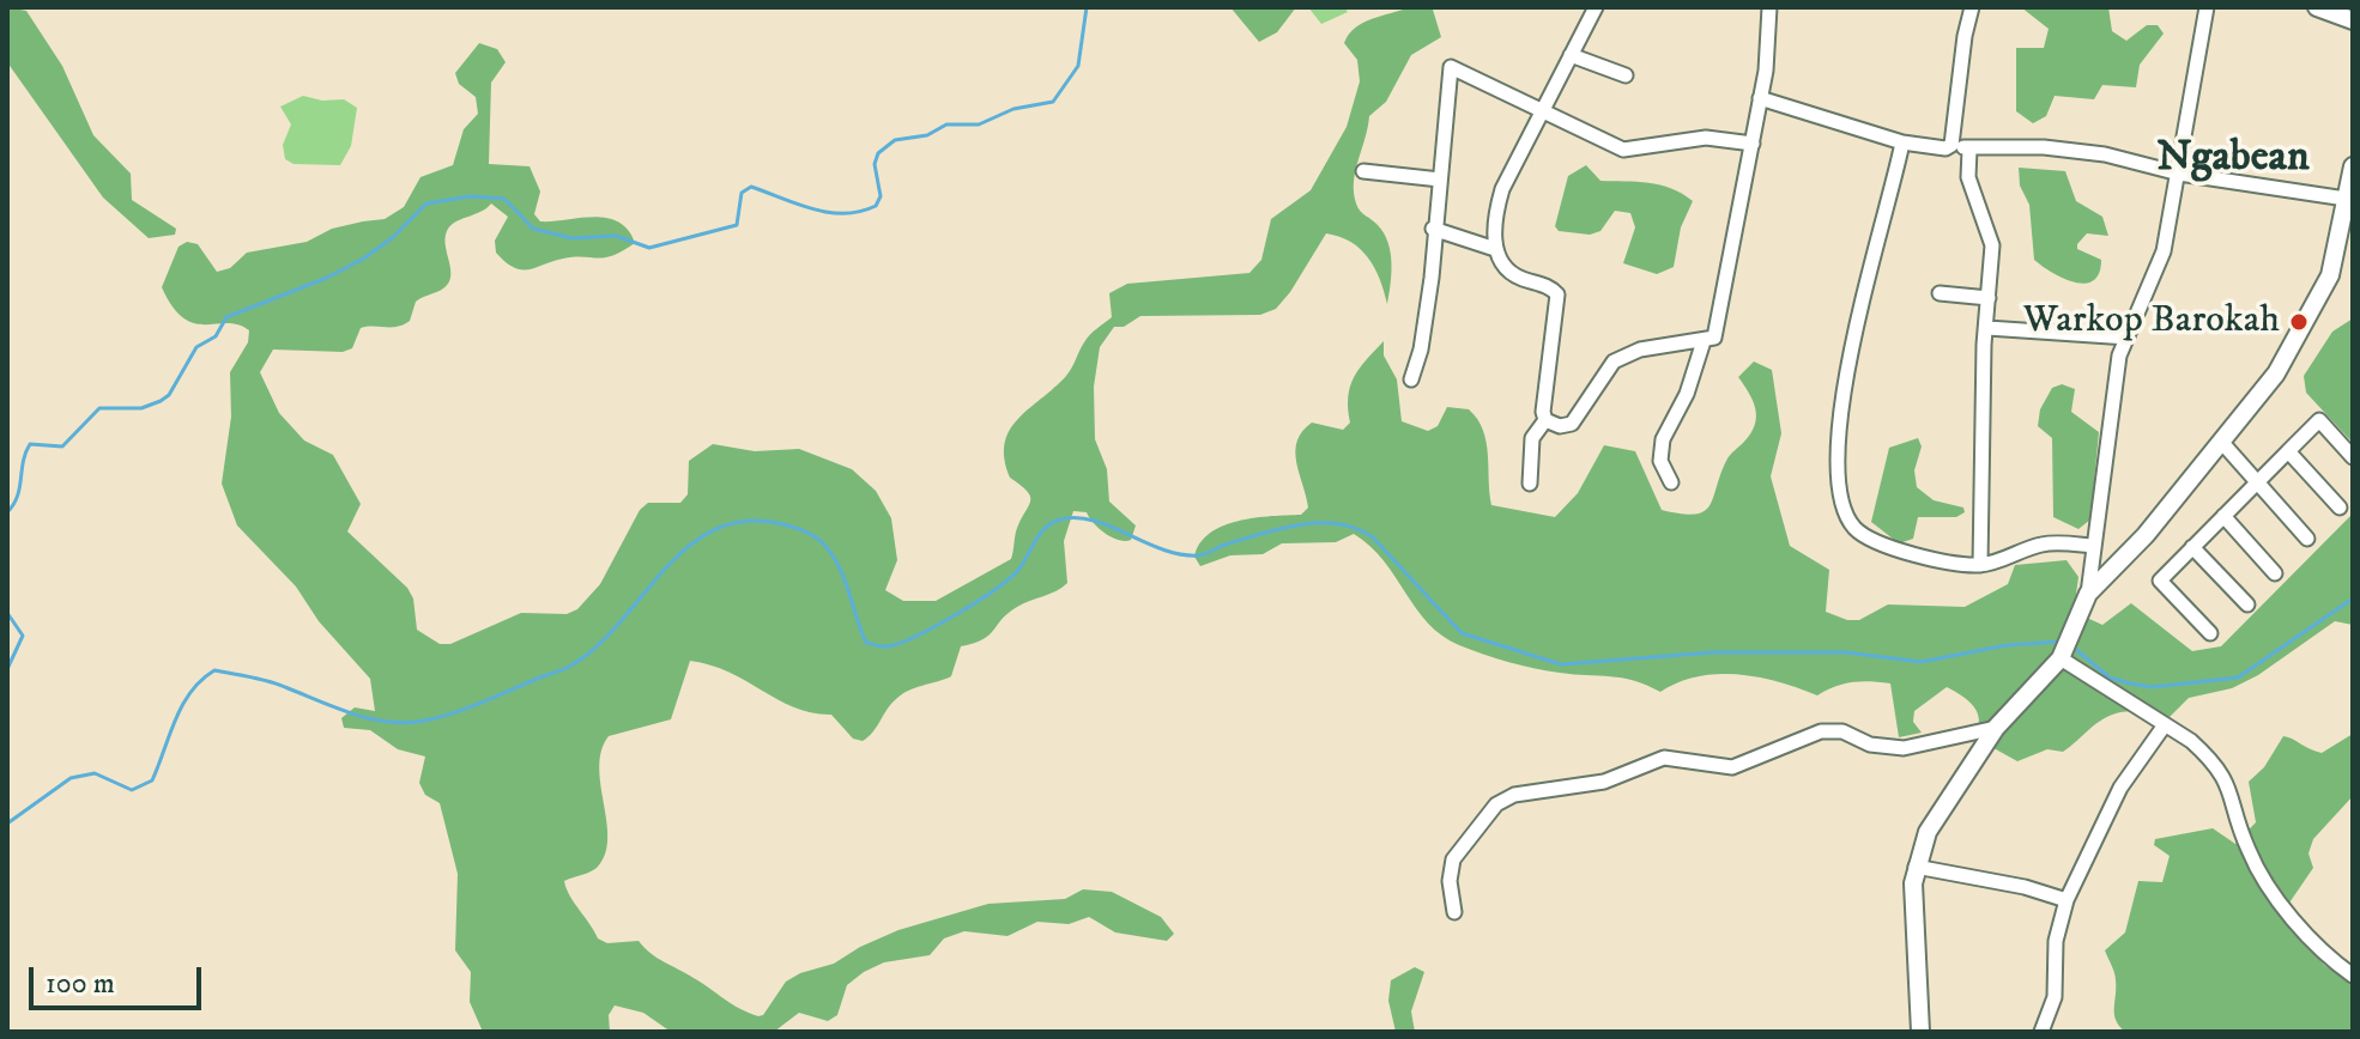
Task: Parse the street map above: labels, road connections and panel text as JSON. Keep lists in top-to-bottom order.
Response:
{
  "districts": ["Ngabean"],
  "places": ["Warkop Barokah"],
  "scale_bar": "100 m"
}
